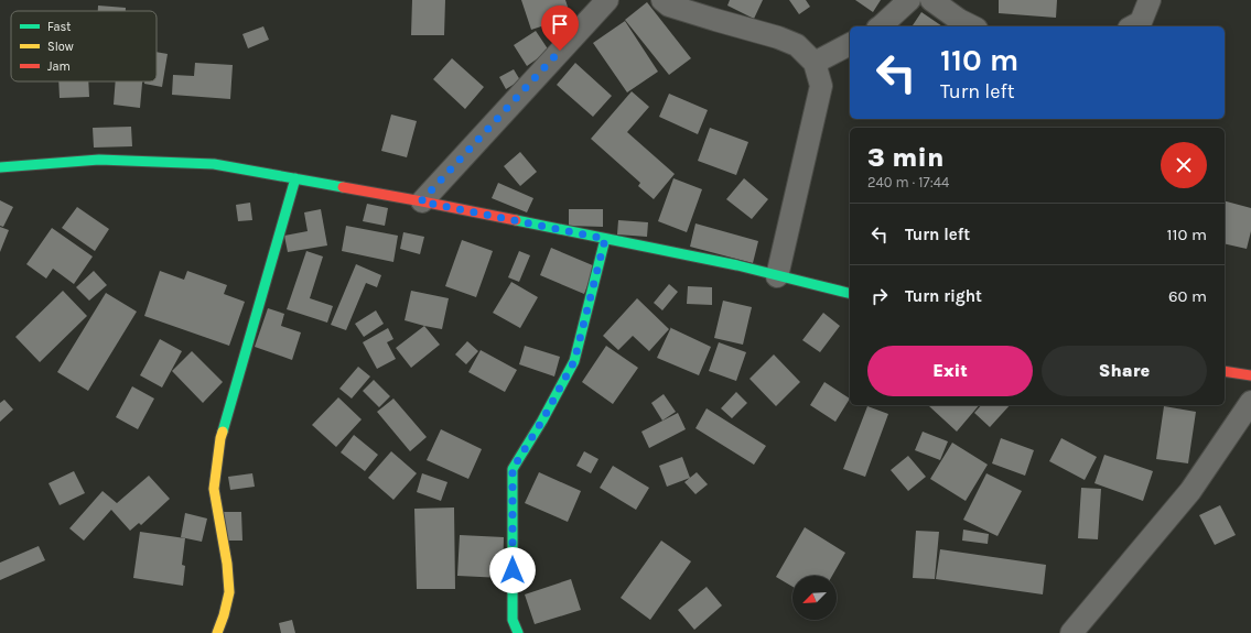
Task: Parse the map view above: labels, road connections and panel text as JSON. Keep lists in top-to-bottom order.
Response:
{
  "legend": ["Fast", "Slow", "Jam"],
  "north": "bottom left",
  "page": {
    "turn": ["110 m", "Turn left"],
    "heading": ["3 min", "240 m · 17:44"],
    "list": [
      {
        "name": "Turn left",
        "value": "110 m"
      },
      {
        "name": "Turn right",
        "value": "60 m"
      }
    ],
    "buttons": ["Exit", "Share"]
  }
}
